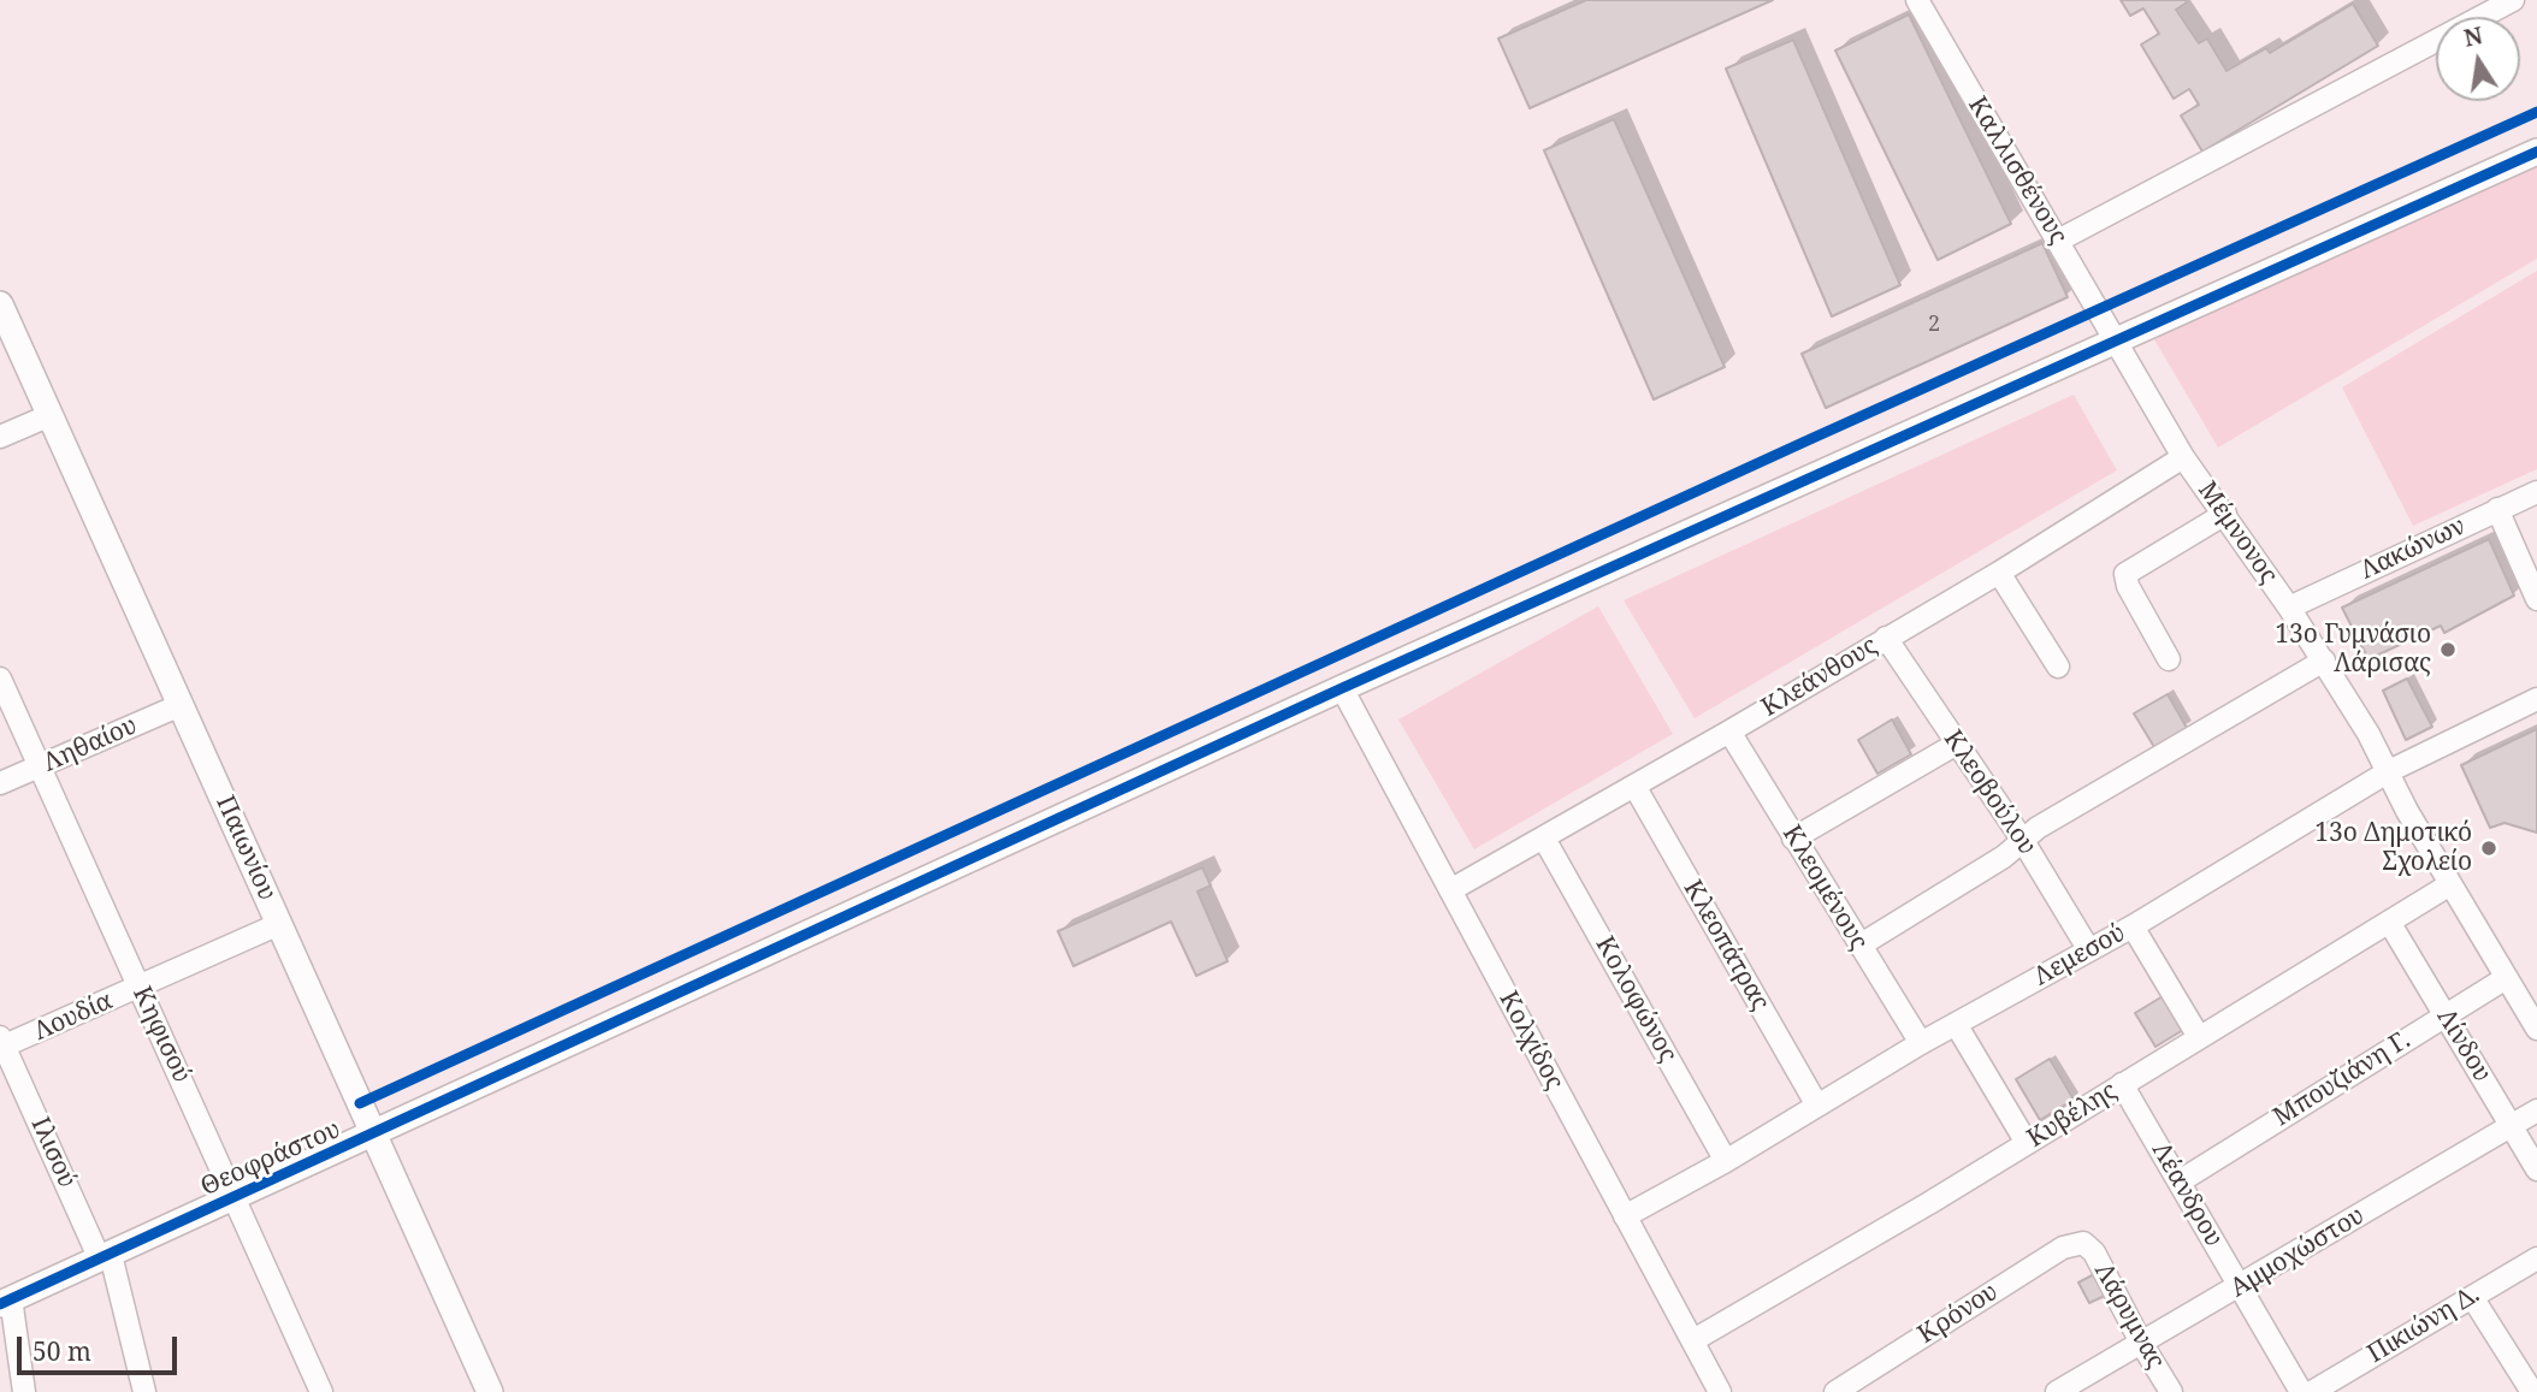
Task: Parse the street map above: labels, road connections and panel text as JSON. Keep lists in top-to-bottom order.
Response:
{
  "streets": {
    "street": [
      "Καλλισθένους",
      "Μέμνονος",
      "Λακώνων",
      "Κλεάνθους",
      "Ληθαίου",
      "Κλεοβούλου",
      "Παιωνίου",
      "Κλεομένους",
      "Κλεοπάτρας",
      "Λεμεσού",
      "Κολοφώνος",
      "Λουδία",
      "Κηφισού",
      "Κολχίδος",
      "Λίνδου",
      "Μπουζιάνη Γ.",
      "Κυβέλης",
      "Ιλισού",
      "Θεοφράστου",
      "Λέανδρου",
      "Αμμοχώστου",
      "Κρόνου",
      "Λάρυμνας",
      "Πικιώνη Δ."
    ]
  },
  "crossings": [
    ["Καλλισθένους", "Μέμνονος"],
    ["Καλλισθένους", "Θεοφράστου"],
    ["Μέμνονος", "Λακώνων"],
    ["Μέμνονος", "Κλεάνθους"],
    ["Μέμνονος", "Λεμεσού"],
    ["Μέμνονος", "Μπουζιάνη Γ."],
    ["Μέμνονος", "Κυβέλης"],
    ["Μέμνονος", "Θεοφράστου"],
    ["Κλεάνθους", "Κλεοβούλου"],
    ["Κλεάνθους", "Κλεομένους"],
    ["Κλεάνθους", "Κλεοπάτρας"],
    ["Κλεάνθους", "Κολοφώνος"],
    ["Κλεάνθους", "Κολχίδος"],
    ["Ληθαίου", "Παιωνίου"],
    ["Ληθαίου", "Κηφισού"],
    ["Κλεοβούλου", "Λεμεσού"],
    ["Παιωνίου", "Λουδία"],
    ["Παιωνίου", "Θεοφράστου"],
    ["Κλεομένους", "Λεμεσού"],
    ["Κλεοπάτρας", "Λεμεσού"],
    ["Λεμεσού", "Κολοφώνος"],
    ["Λεμεσού", "Κολχίδος"],
    ["Λουδία", "Κηφισού"],
    ["Λουδία", "Ιλισού"],
    ["Κηφισού", "Θεοφράστου"],
    ["Κολχίδος", "Κυβέλης"],
    ["Κολχίδος", "Θεοφράστου"],
    ["Λίνδου", "Μπουζιάνη Γ."],
    ["Λίνδου", "Κυβέλης"],
    ["Λίνδου", "Αμμοχώστου"],
    ["Μπουζιάνη Γ.", "Λέανδρου"],
    ["Κυβέλης", "Λέανδρου"],
    ["Ιλισού", "Θεοφράστου"],
    ["Λέανδρου", "Αμμοχώστου"],
    ["Αμμοχώστου", "Λάρυμνας"],
    ["Κρόνου", "Λάρυμνας"]
  ],
  "places": ["13ο Γυμνάσιο Λάρισας", "13ο Δημοτικό Σχολείο"],
  "house_numbers": ["2"],
  "scale_bar": "50 m",
  "north": "top"
}
